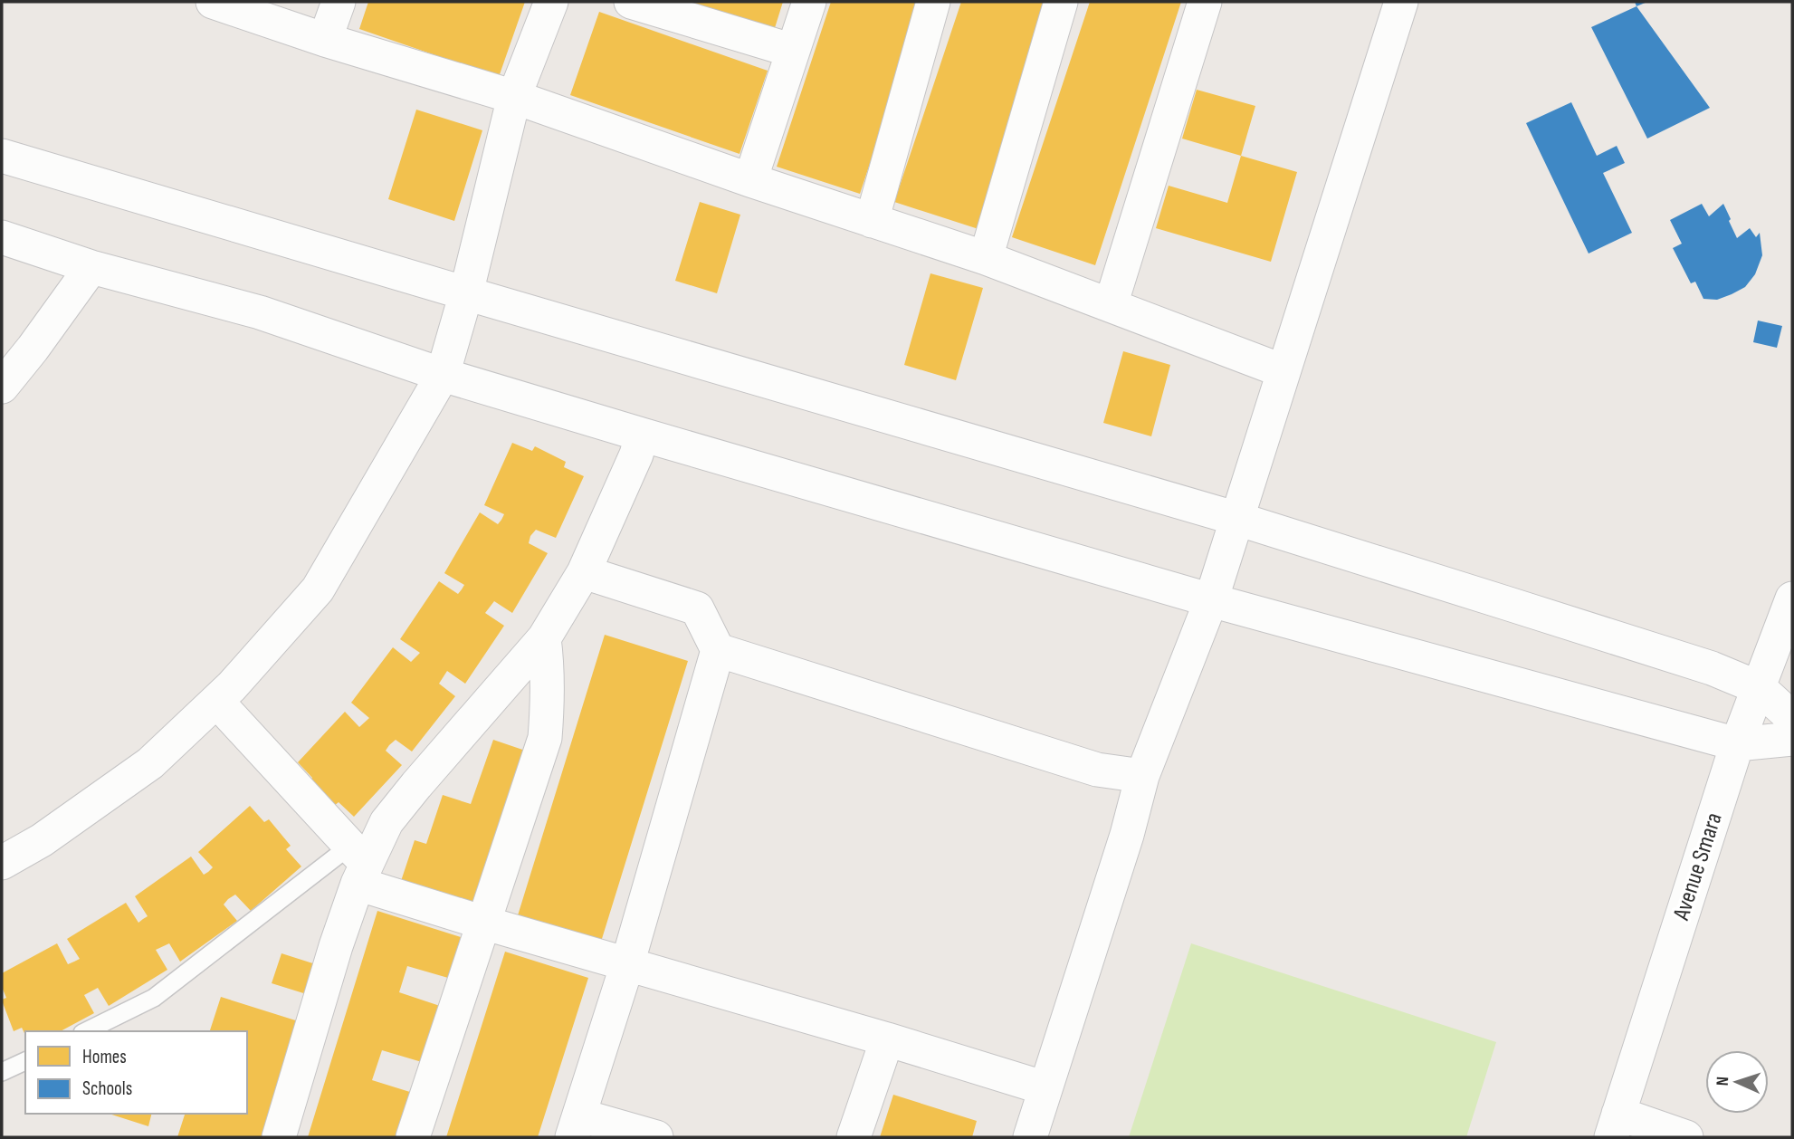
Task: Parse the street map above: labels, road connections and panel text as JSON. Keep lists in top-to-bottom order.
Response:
{
  "streets": {
    "street": ["Avenue Smara"]
  },
  "legend": ["Homes", "Schools"],
  "north": "left"
}
